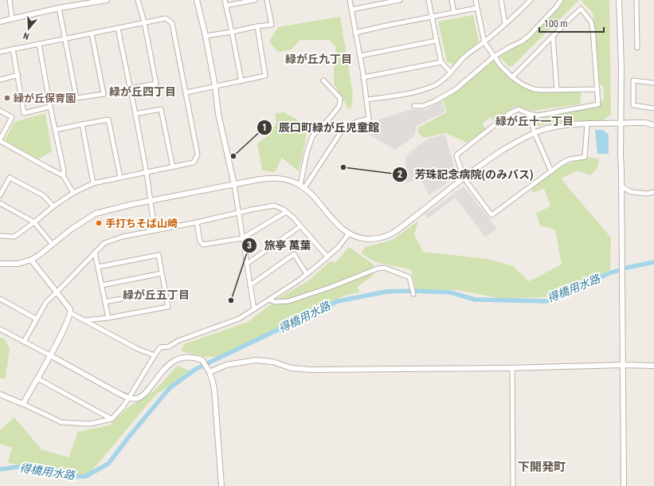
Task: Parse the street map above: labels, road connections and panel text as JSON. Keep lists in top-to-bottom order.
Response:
{
  "districts": [
    "緑が丘九丁目",
    "緑が丘四丁目",
    "緑が丘十一丁目",
    "緑が丘五丁目",
    "下開発町"
  ],
  "water": ["得橋用水路"],
  "places": [
    "緑が丘保育園",
    "辰口町緑が丘児童館",
    "芳珠記念病院(のみバス)",
    "手打ちそば山崎",
    "旅亭 萬葉"
  ],
  "scale_bar": "100 m",
  "north": "bottom"
}
